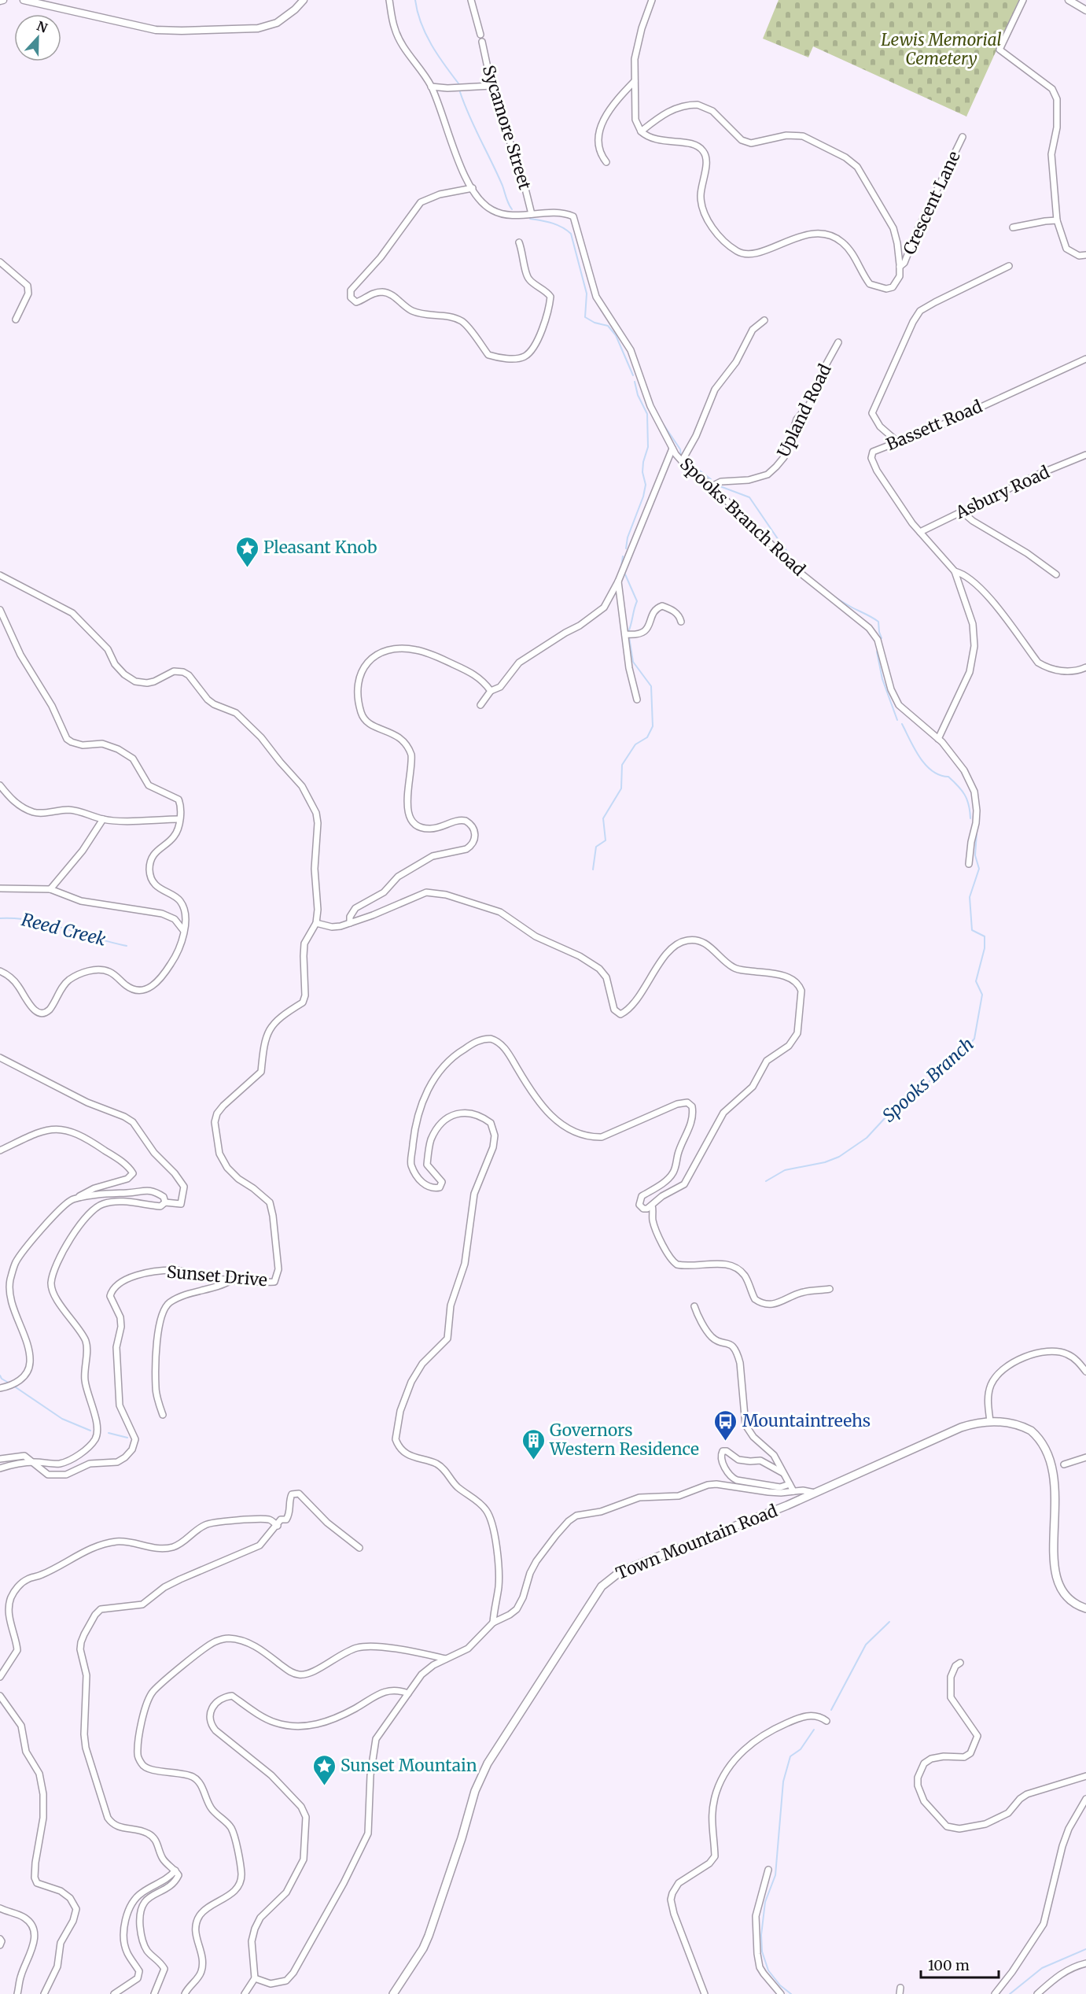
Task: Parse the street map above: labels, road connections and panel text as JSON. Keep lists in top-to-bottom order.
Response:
{
  "streets": {
    "main road": ["Town Mountain Road"],
    "street": [
      "Sycamore Street",
      "Crescent Lane",
      "Upland Road",
      "Bassett Road",
      "Asbury Road",
      "Spooks Branch Road",
      "Sunset Drive"
    ]
  },
  "crossings": [
    ["Sycamore Street", "Spooks Branch Road"],
    ["Upland Road", "Spooks Branch Road"],
    ["Bassett Road", "Asbury Road"],
    ["Bassett Road", "Spooks Branch Road"]
  ],
  "water": ["Reed Creek", "Spooks Branch"],
  "parks": ["Lewis Memorial Cemetery"],
  "places": {
    "place": ["Pleasant Knob", "Sunset Mountain"],
    "bus stop": ["Mountaintreehs"],
    "building": ["Governors Western Residence"]
  },
  "scale_bar": "100 m",
  "north": "top"
}
